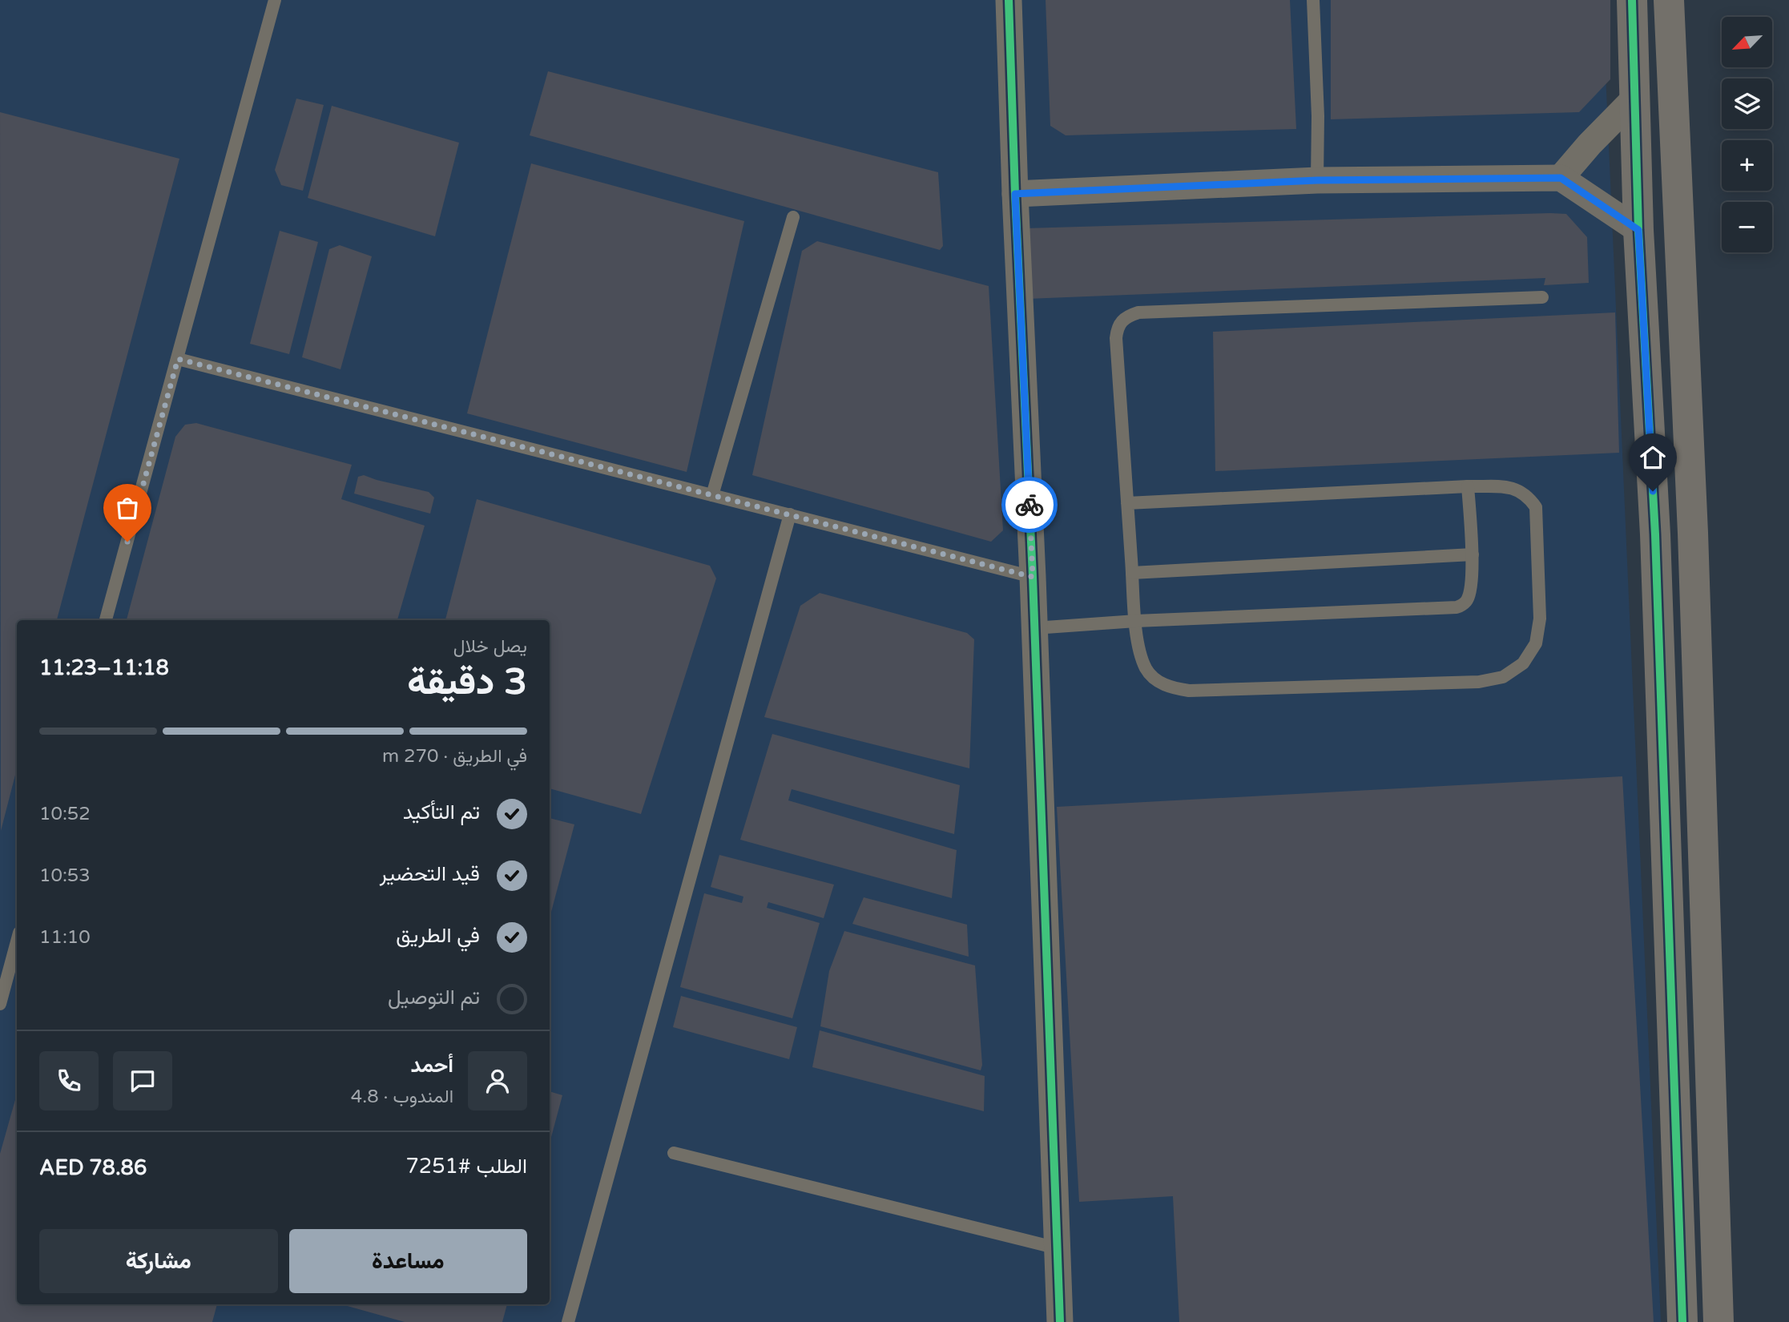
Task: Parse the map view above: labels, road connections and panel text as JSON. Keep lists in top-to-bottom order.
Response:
{
  "north": "bottom left",
  "page": {
    "map_buttons": ["+", "−"],
    "heading": ["3 دقيقة", "يصل خلال", "11:18–11:23"],
    "panel": [
      "أحمد",
      "المندوب · 4.8",
      "الطلب #7251",
      "AED 78.86"
    ],
    "bar": "في الطريق · 270 m",
    "list": [
      ["تم التأكيد", "10:52"],
      ["قيد التحضير", "10:53"],
      ["في الطريق", "11:10"],
      "تم التوصيل"
    ],
    "buttons": ["مساعدة", "مشاركة"]
  }
}
